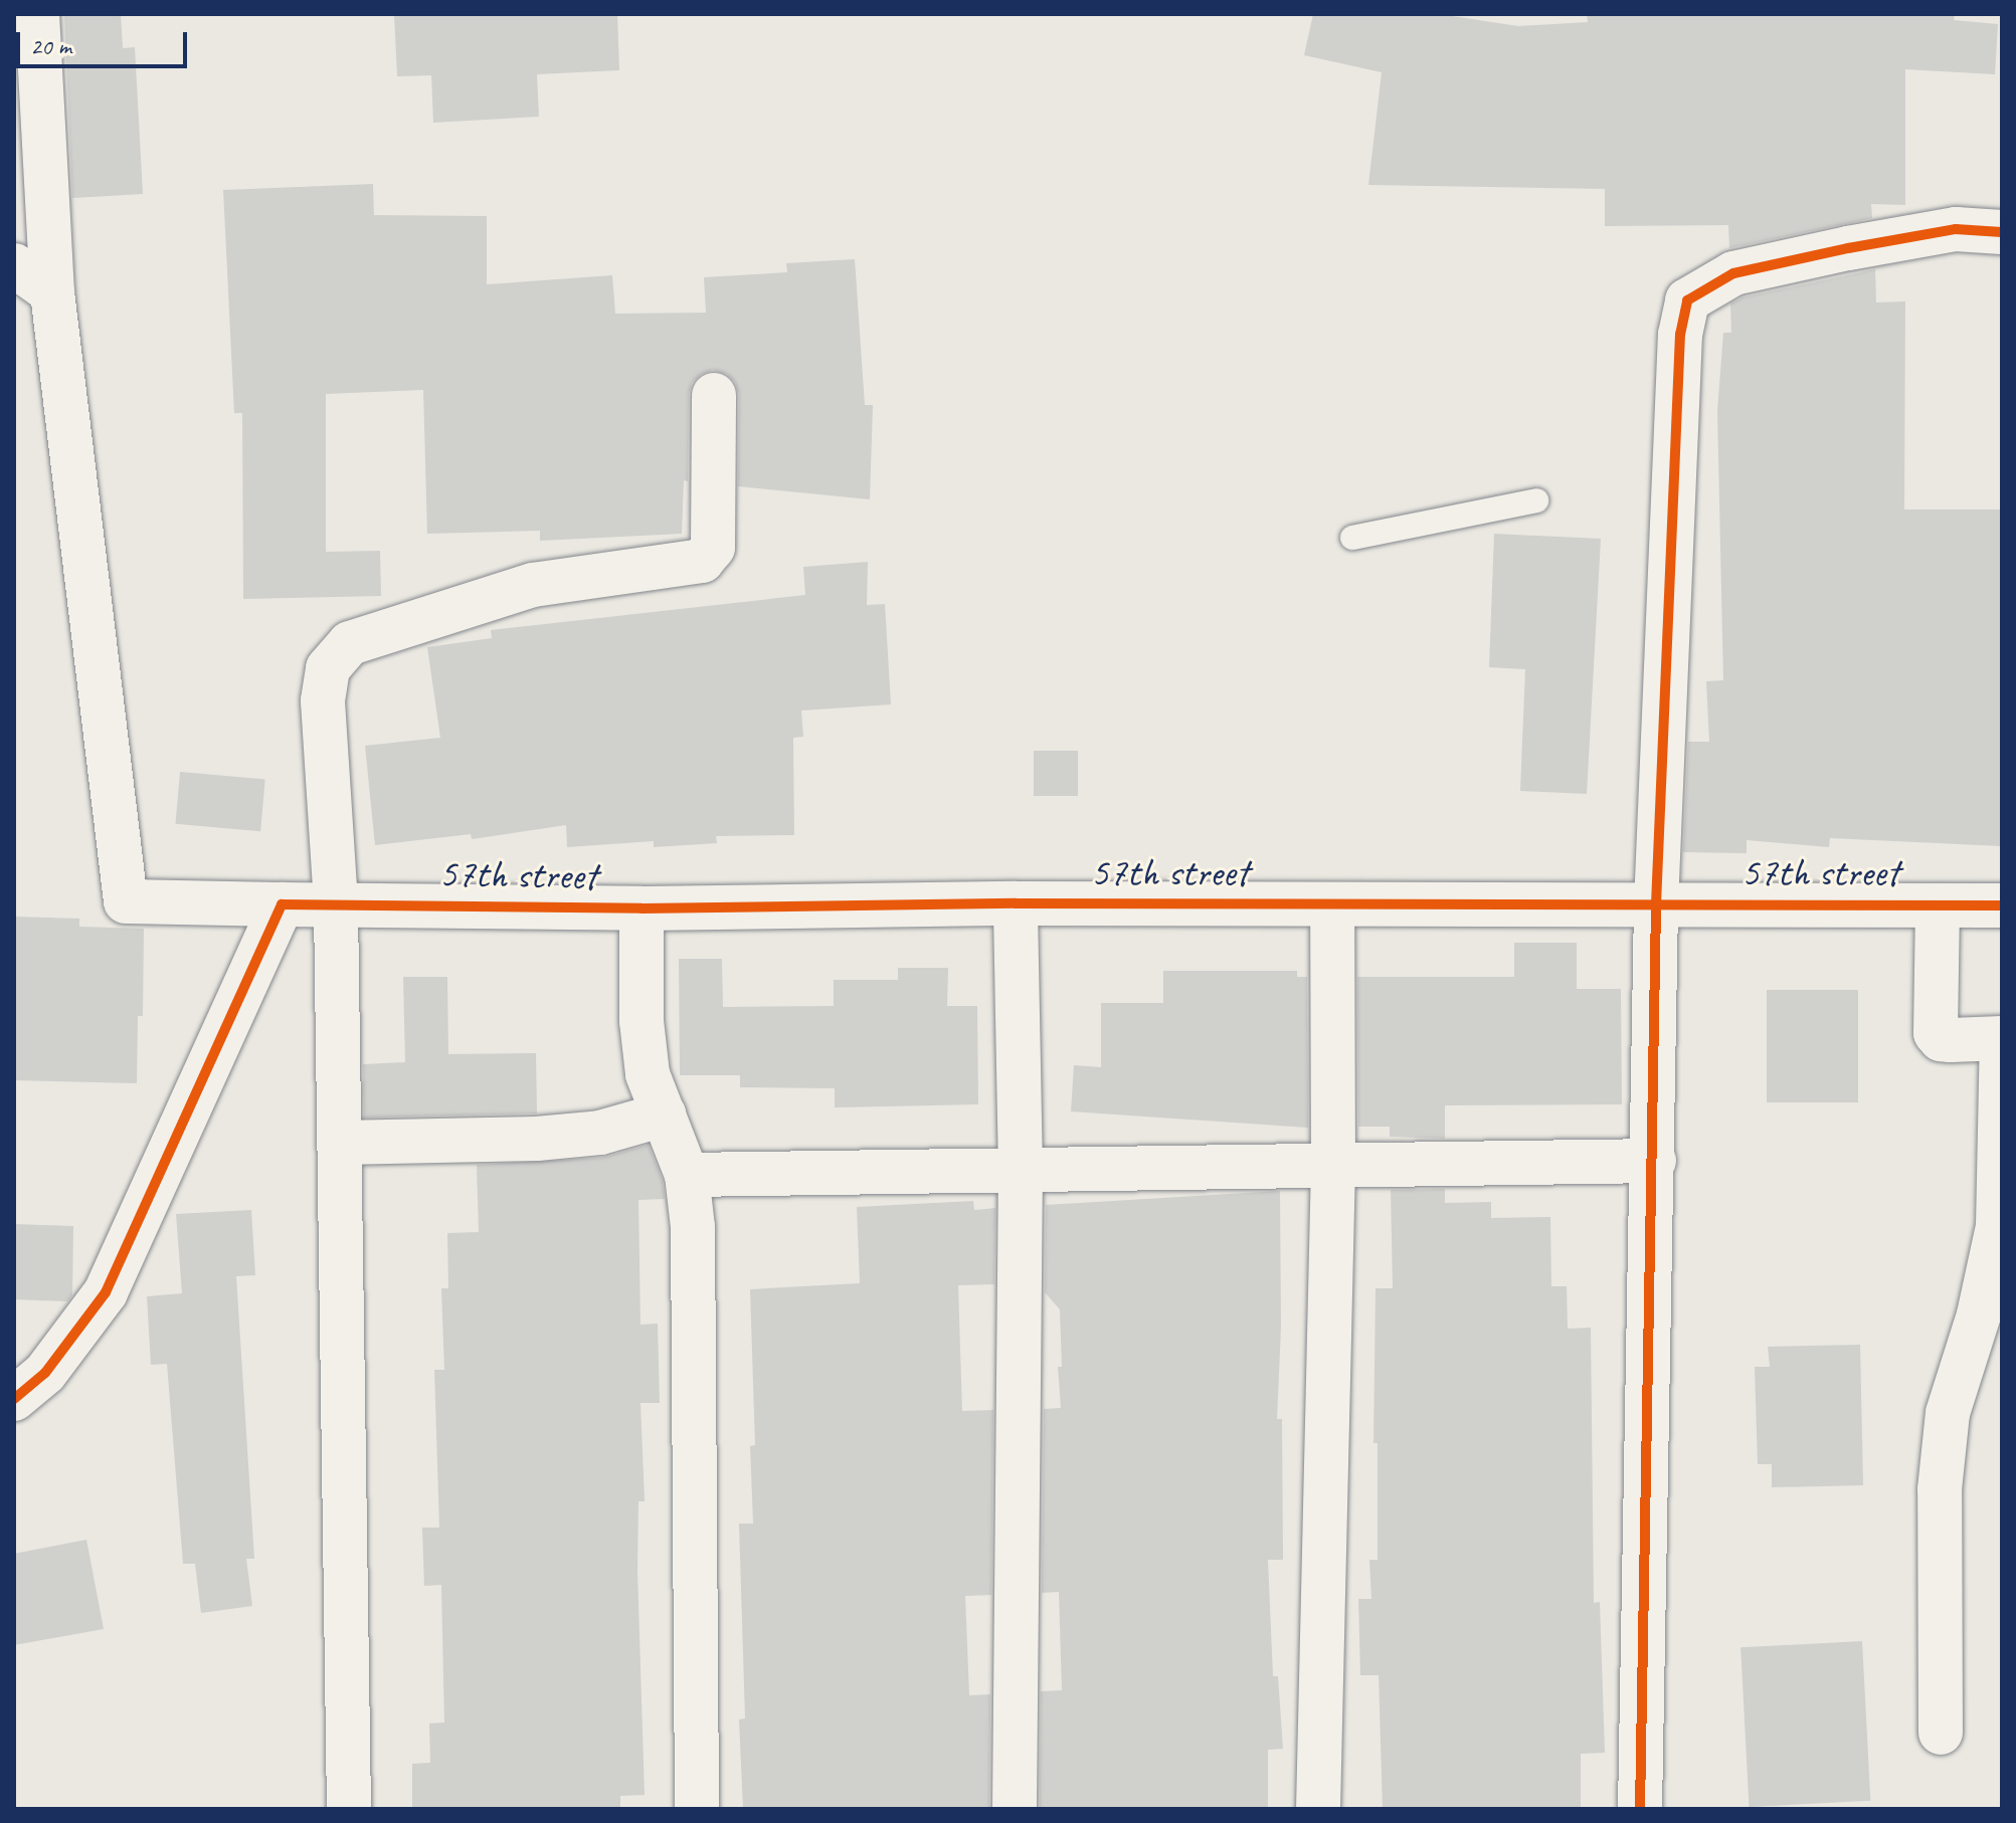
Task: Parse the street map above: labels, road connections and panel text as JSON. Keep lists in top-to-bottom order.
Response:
{
  "streets": {
    "street": ["57th street"]
  },
  "scale_bar": "20 m"
}
